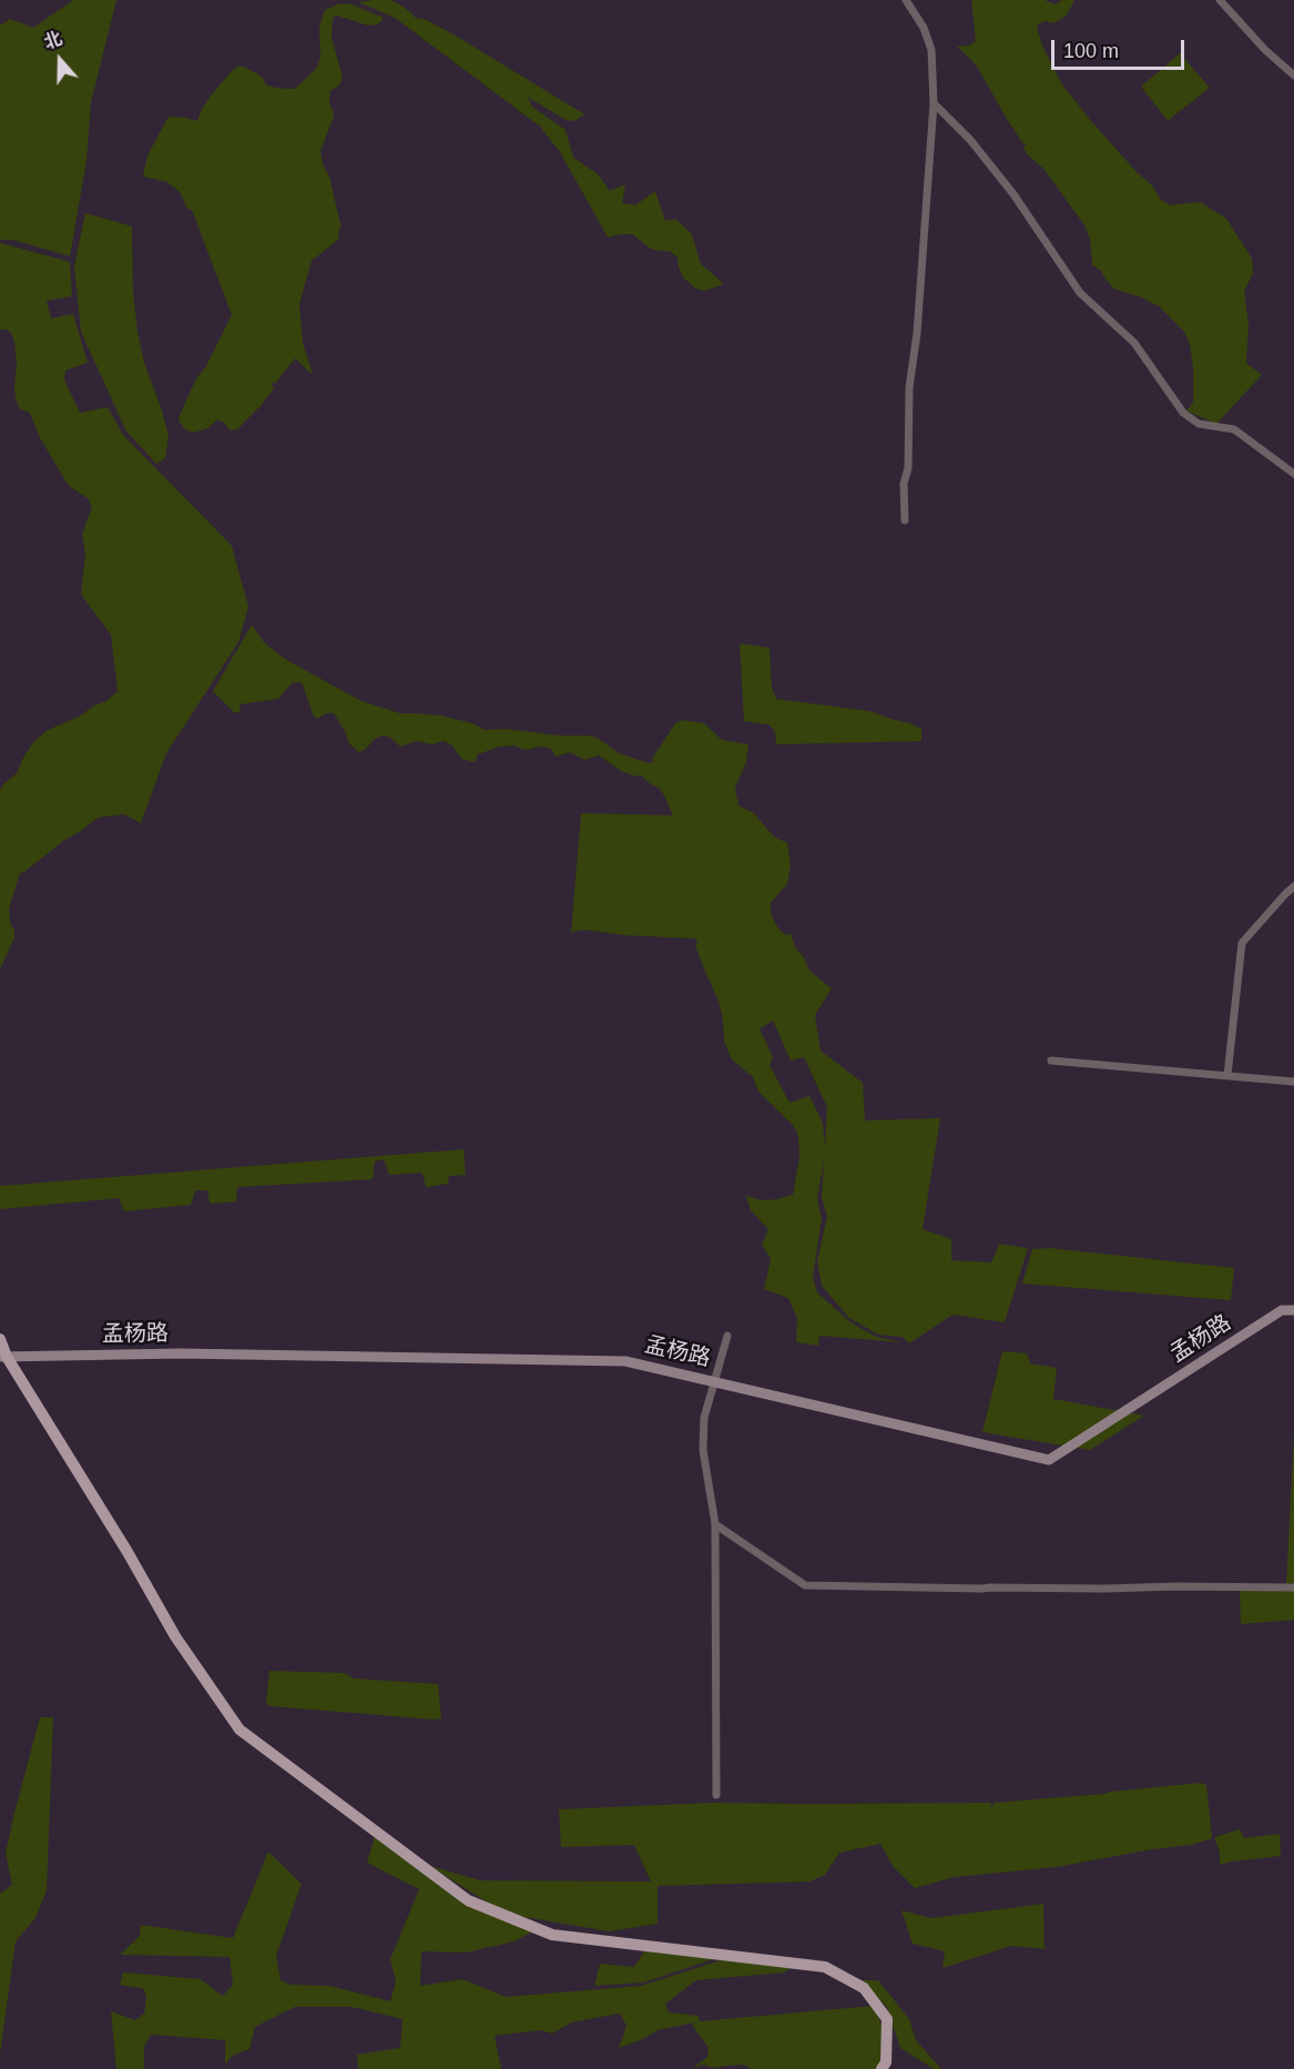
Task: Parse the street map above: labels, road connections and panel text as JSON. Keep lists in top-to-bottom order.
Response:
{
  "streets": {
    "main road": ["孟杨路"]
  },
  "scale_bar": "100 m",
  "north": "top"
}
